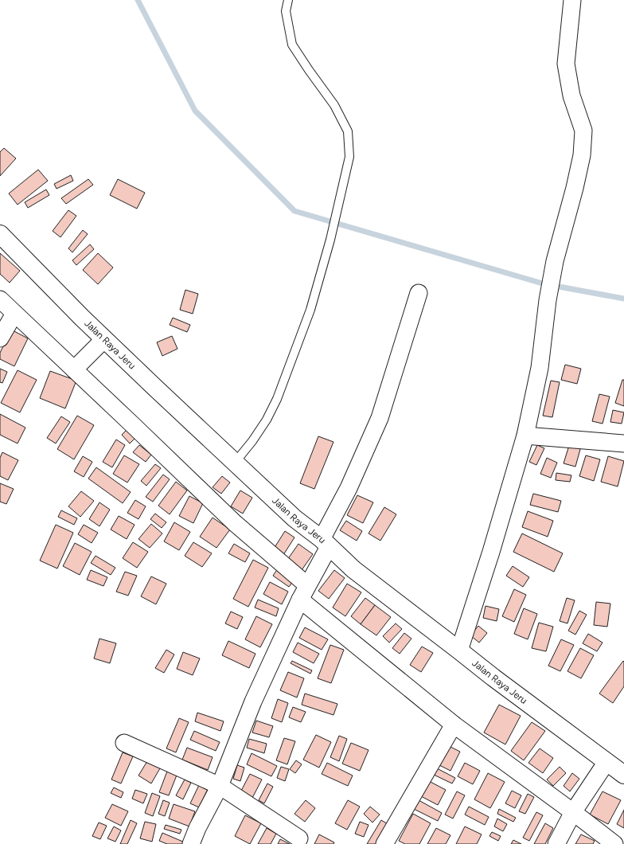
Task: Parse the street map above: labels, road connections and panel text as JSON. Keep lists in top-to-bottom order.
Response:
{
  "streets": {
    "main road": ["Jalan Raya Jeru"]
  }
}
